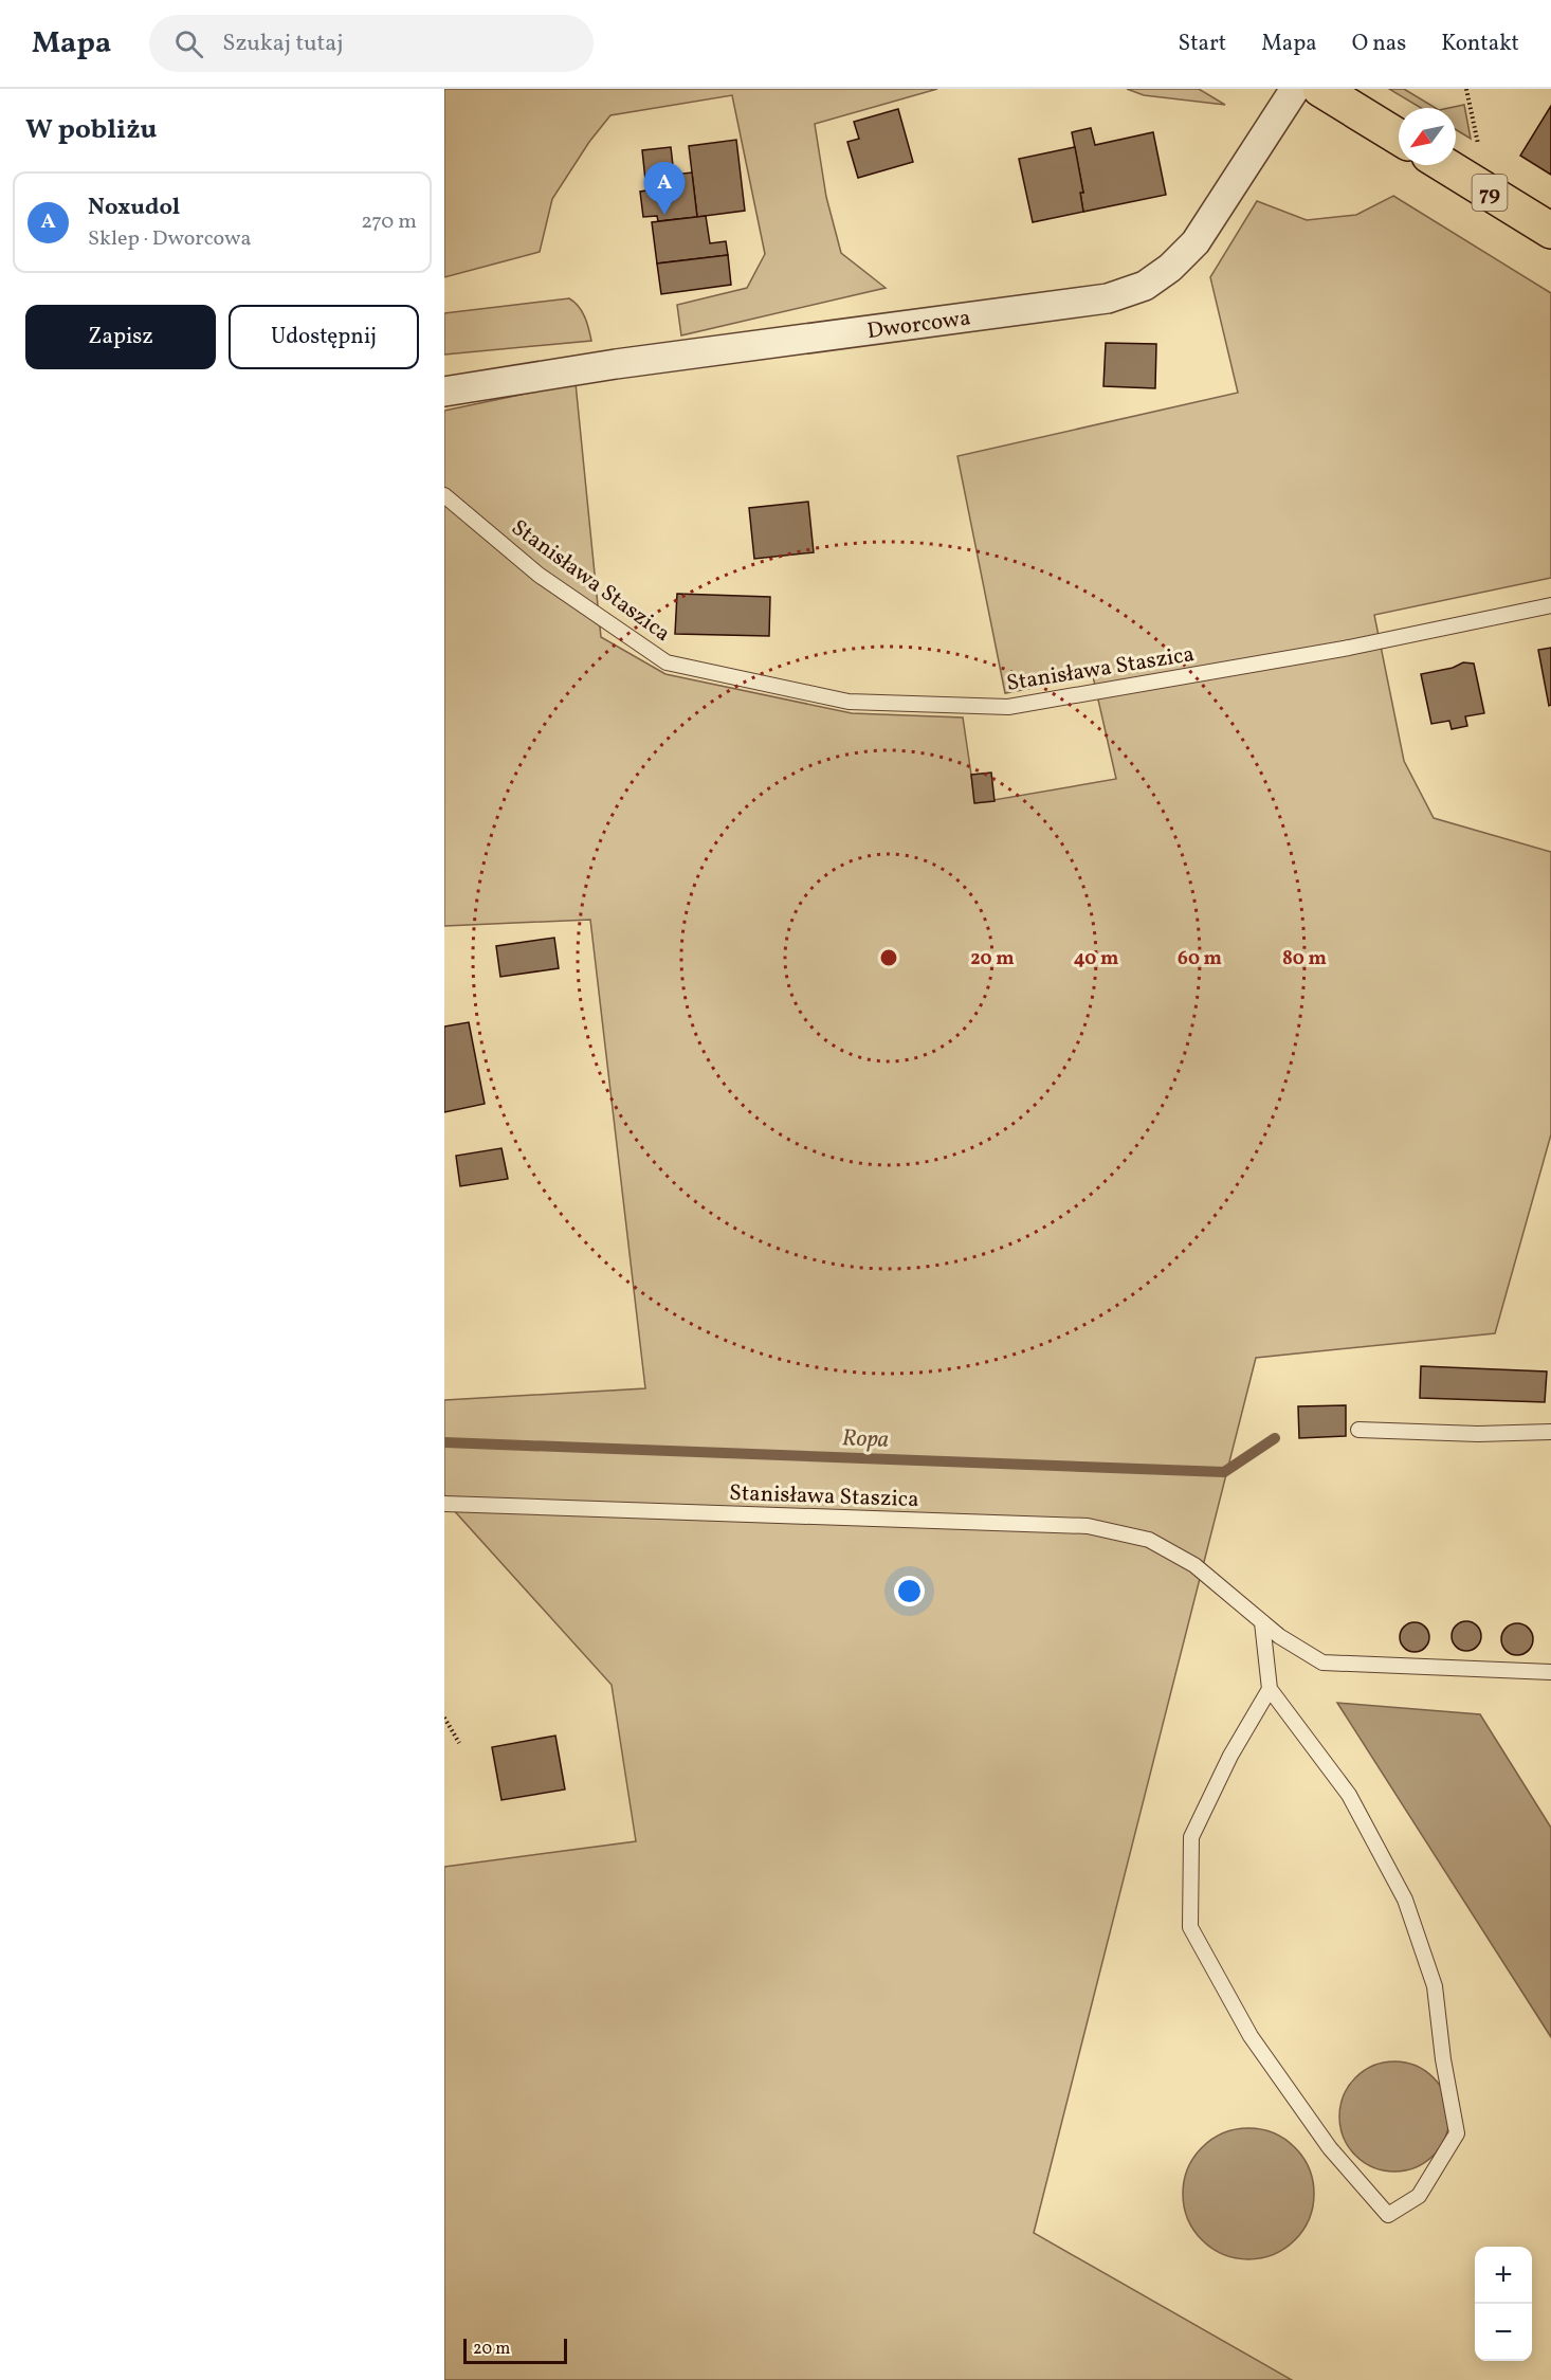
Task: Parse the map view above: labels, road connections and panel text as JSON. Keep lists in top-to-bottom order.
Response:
{
  "streets": {
    "main road": ["79"],
    "street": ["Dworcowa"],
    "lane": ["Stanisława Staszica"]
  },
  "water": ["Ropa"],
  "scale_bar": "20 m",
  "north": "bottom left",
  "page": {
    "header": "Mapa",
    "search": "Szukaj tutaj",
    "nav": [
      "Start",
      "Mapa",
      "O nas",
      "Kontakt"
    ],
    "heading": "W pobliżu",
    "pins": "A",
    "list": [
      {
        "mark": "A",
        "name": "Noxudol",
        "note": "Sklep · Dworcowa",
        "value": "270 m"
      }
    ],
    "buttons": ["Zapisz", "Udostępnij"],
    "map_buttons": ["+", "−"],
    "scale": "20 m"
  },
  "rings": [
    "20 m",
    "40 m",
    "60 m",
    "80 m"
  ]
}
